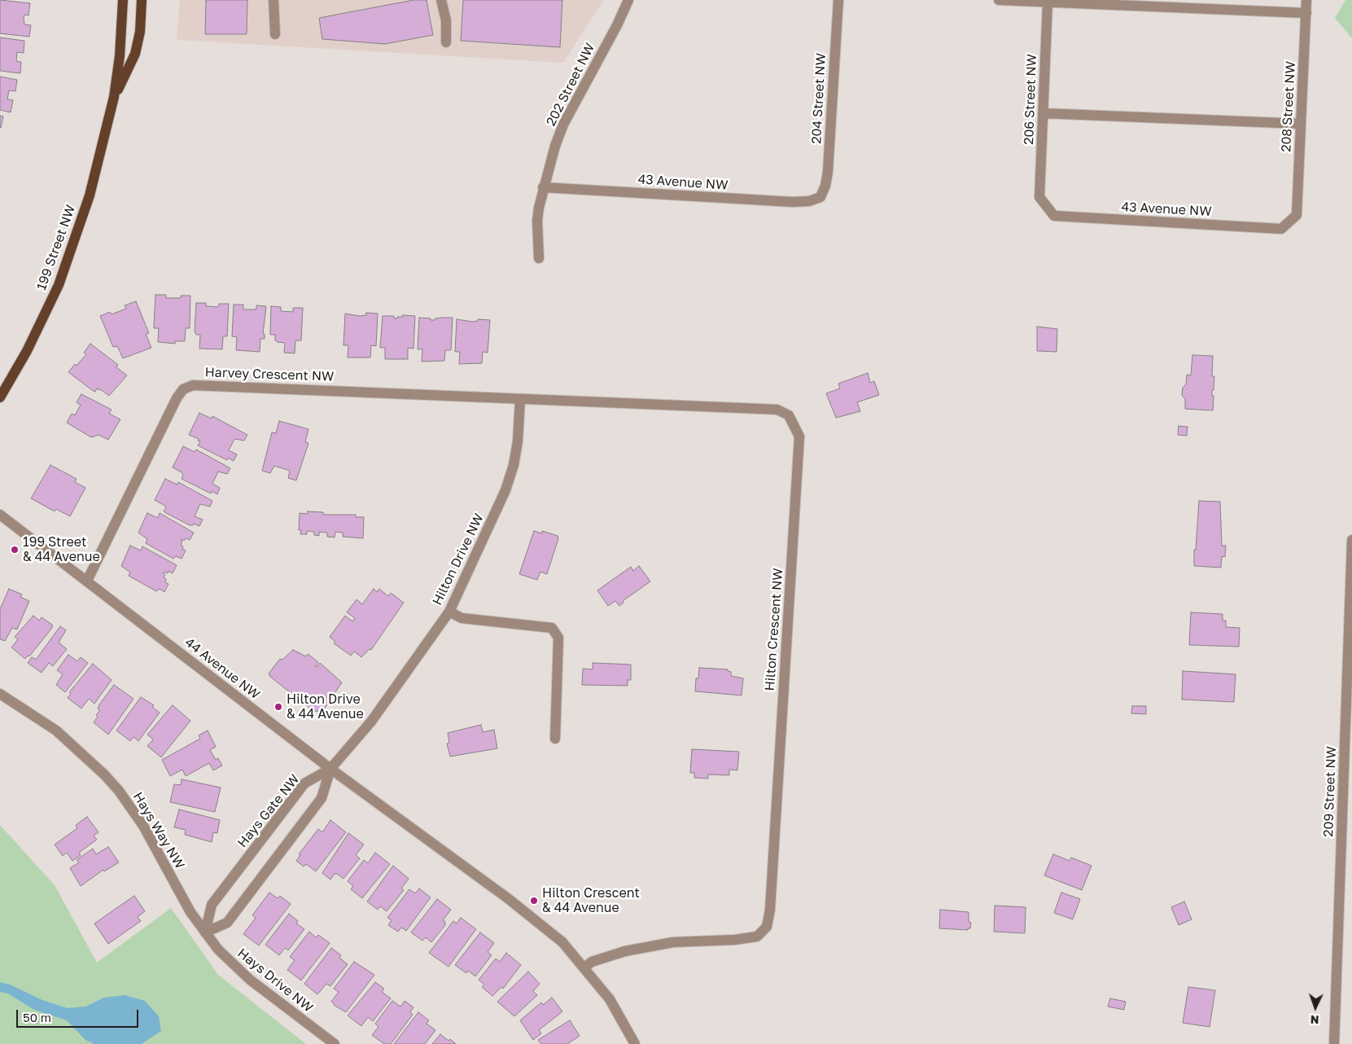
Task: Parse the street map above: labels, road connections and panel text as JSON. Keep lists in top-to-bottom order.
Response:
{
  "streets": {
    "main road": ["199 Street NW"],
    "street": [
      "202 Street NW",
      "204 Street NW",
      "206 Street NW",
      "208 Street NW",
      "43 Avenue NW",
      "Harvey Crescent NW",
      "Hilton Drive NW",
      "Hilton Crescent NW",
      "44 Avenue NW",
      "209 Street NW",
      "Hays Gate NW",
      "Hays Way NW",
      "Hays Drive NW"
    ]
  },
  "crossings": [
    ["202 Street NW", "43 Avenue NW"],
    ["204 Street NW", "43 Avenue NW"],
    ["206 Street NW", "43 Avenue NW"],
    ["208 Street NW", "43 Avenue NW"],
    ["Harvey Crescent NW", "Hilton Drive NW"],
    ["Harvey Crescent NW", "Hilton Crescent NW"],
    ["Harvey Crescent NW", "44 Avenue NW"],
    ["Hilton Drive NW", "Hilton Crescent NW"],
    ["Hilton Drive NW", "44 Avenue NW"],
    ["Hilton Drive NW", "Hays Gate NW"],
    ["Hilton Crescent NW", "44 Avenue NW"],
    ["44 Avenue NW", "Hays Gate NW"],
    ["Hays Gate NW", "Hays Way NW"],
    ["Hays Gate NW", "Hays Drive NW"],
    ["Hays Way NW", "Hays Drive NW"]
  ],
  "places": ["199 Street & 44 Avenue", "Hilton Drive & 44 Avenue", "Hilton Crescent & 44 Avenue"],
  "scale_bar": "50 m",
  "north": "bottom"
}
